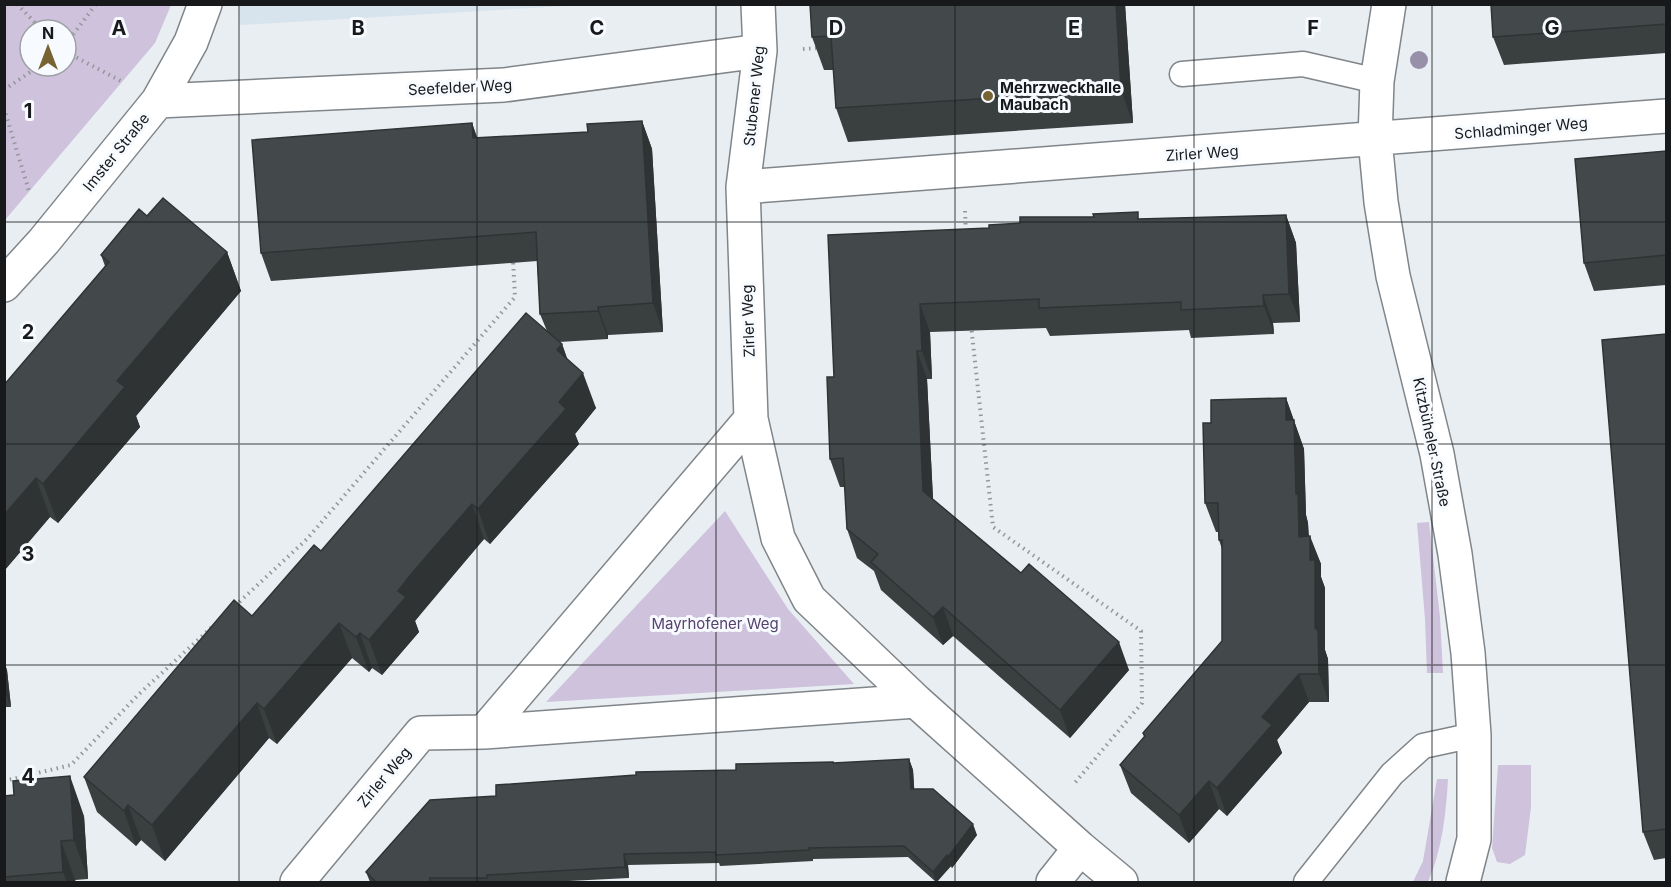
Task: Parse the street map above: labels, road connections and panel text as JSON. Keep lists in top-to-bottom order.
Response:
{
  "streets": {
    "street": [
      "Seefelder Weg",
      "Stubener Weg",
      "Schladminger Weg",
      "Imster Straße",
      "Zirler Weg",
      "Kitzbüheler Straße"
    ]
  },
  "crossings": [
    ["Seefelder Weg", "Stubener Weg"],
    ["Seefelder Weg", "Imster Straße"],
    ["Stubener Weg", "Zirler Weg"],
    ["Schladminger Weg", "Zirler Weg"],
    ["Schladminger Weg", "Kitzbüheler Straße"],
    ["Zirler Weg", "Kitzbüheler Straße"]
  ],
  "parks": ["Mayrhofener Weg"],
  "places": ["Mehrzweckhalle Maubach"],
  "north": "top",
  "grid": {
    "columns": [
      "A",
      "B",
      "C",
      "D",
      "E",
      "F",
      "G"
    ],
    "rows": [
      "1",
      "2",
      "3",
      "4"
    ]
  }
}
